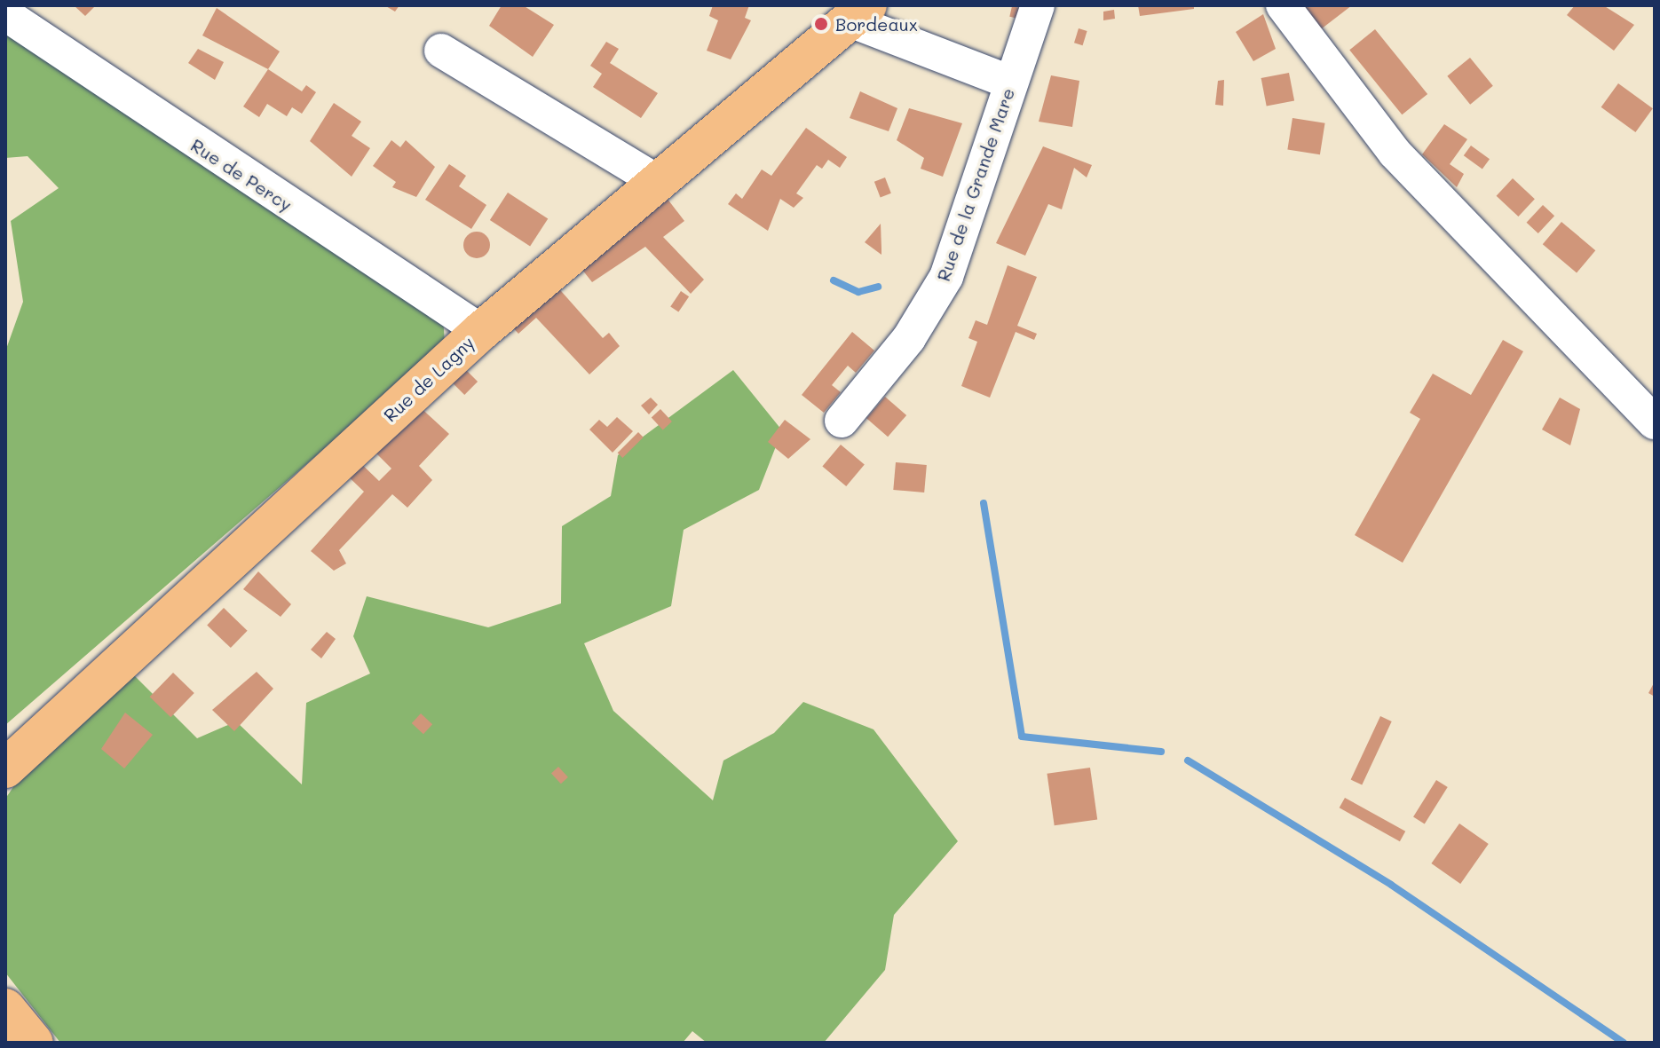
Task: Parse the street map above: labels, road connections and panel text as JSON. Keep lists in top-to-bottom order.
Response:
{
  "streets": {
    "main road": ["Rue de Lagny"],
    "street": ["Rue de Percy", "Rue de la Grande Mare"]
  },
  "crossings": [
    ["Rue de Percy", "Rue de Lagny"]
  ],
  "places": ["Bordeaux"]
}
